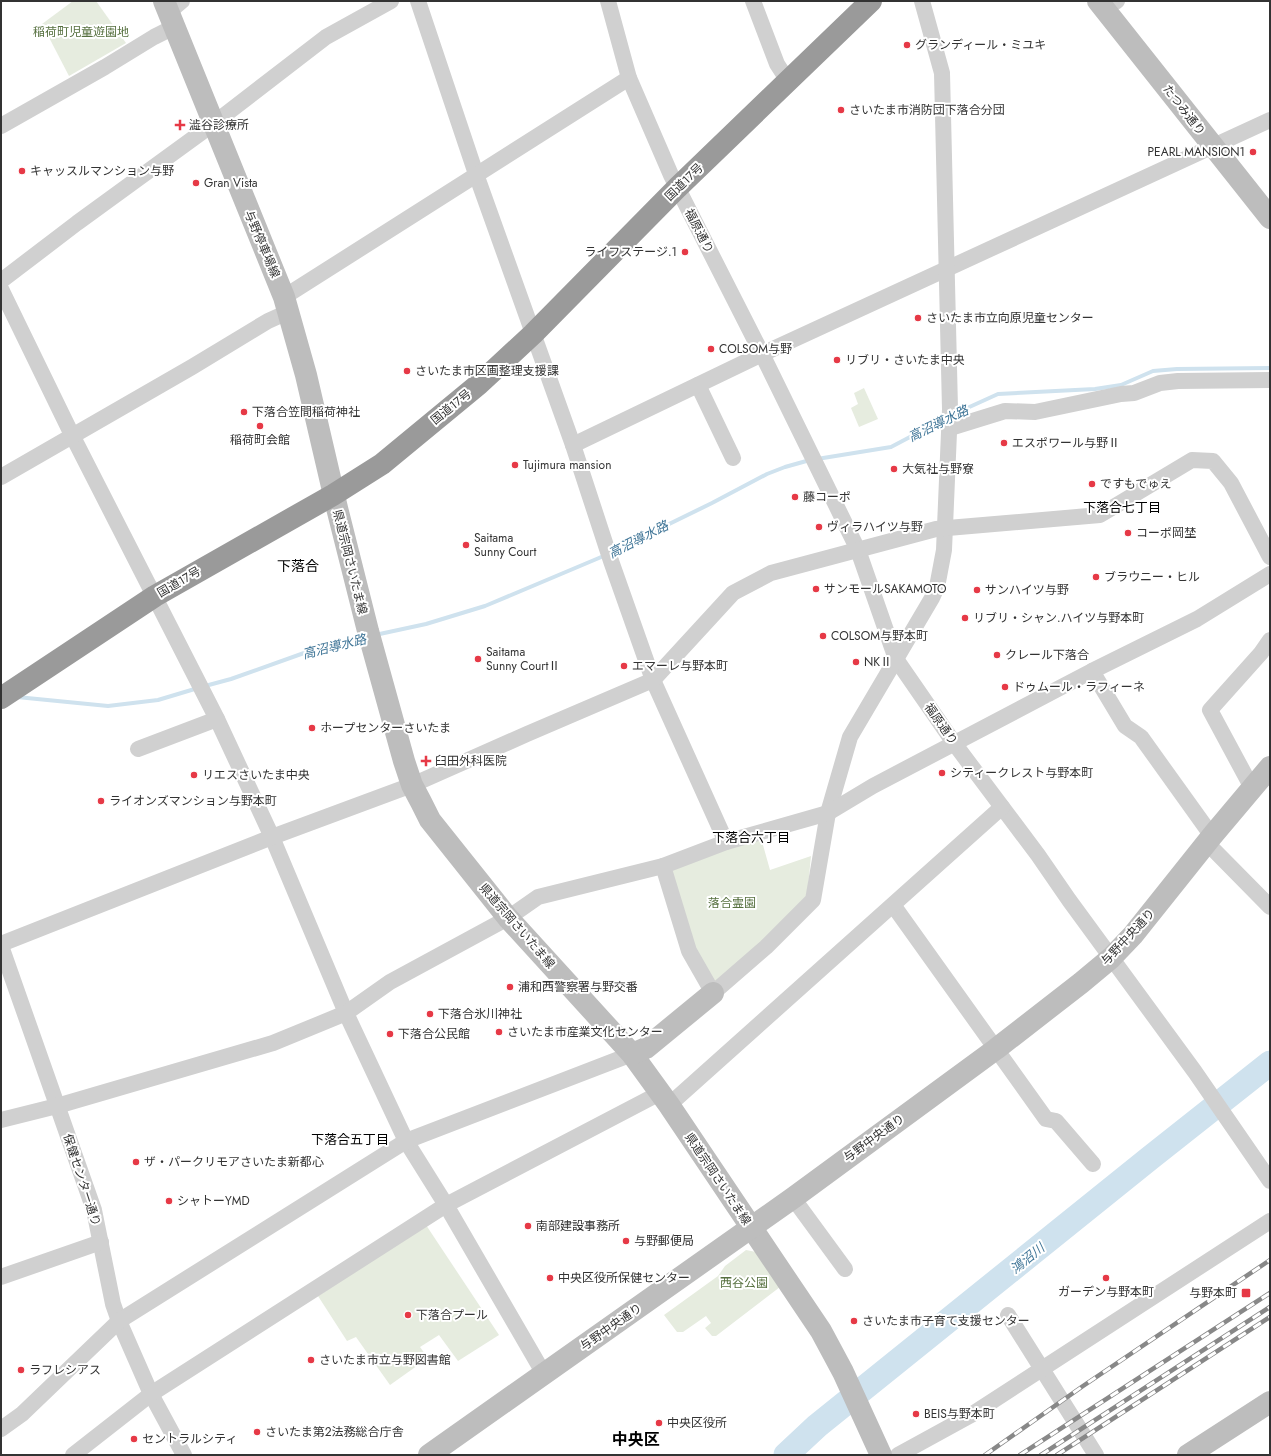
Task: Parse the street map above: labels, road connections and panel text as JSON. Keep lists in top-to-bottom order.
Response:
{
  "streets": {
    "highway": ["国道17号"],
    "main road": [
      "たつみ通り",
      "与野停車場線",
      "県道宗岡さいたま線",
      "与野中央通り"
    ],
    "street": ["福原通り", "保健センター通り"]
  },
  "crossings": [
    ["国道17号", "福原通り"],
    ["国道17号", "与野停車場線"],
    ["国道17号", "県道宗岡さいたま線"],
    ["福原通り", "与野中央通り"],
    ["与野停車場線", "県道宗岡さいたま線"],
    ["県道宗岡さいたま線", "与野中央通り"]
  ],
  "districts": [
    "下落合七丁目",
    "下落合",
    "下落合六丁目",
    "下落合五丁目",
    "中央区"
  ],
  "water": ["高沼導水路", "鴻沼川"],
  "parks": ["稲荷町児童遊園地", "落合霊園", "西谷公園"],
  "places": {
    "other": [
      "グランディール・ミユキ",
      "さいたま市消防団下落合分団",
      "PEARL MANSION1",
      "キャッスルマンション与野",
      "Gran Vista",
      "ライフステージ.1",
      "さいたま市立向原児童センター",
      "COLSOM与野",
      "リブリ・さいたま中央",
      "さいたま市区画整理支援課",
      "下落合笠間稲荷神社",
      "稲荷町会館",
      "エスポワール与野Ⅱ",
      "Tujimura mansion",
      "大気社与野寮",
      "ですもでゅえ",
      "藤コーポ",
      "ヴィラハイツ与野",
      "コーポ岡埜",
      "Saitama Sunny Court",
      "ブラウニー・ヒル",
      "サンモールSAKAMOTO",
      "サンハイツ与野",
      "リブリ・シャン.ハイツ与野本町",
      "COLSOM与野本町",
      "クレール下落合",
      "Saitama Sunny CourtⅡ",
      "NKⅡ",
      "エマーレ与野本町",
      "ドゥムール・ラフィーネ",
      "ホープセンターさいたま",
      "シティークレスト与野本町",
      "リエスさいたま中央",
      "ライオンズマンション与野本町",
      "浦和西警察署与野交番",
      "下落合氷川神社",
      "さいたま市産業文化センター",
      "下落合公民館",
      "ザ・パークリモアさいたま新都心",
      "シャトーYMD",
      "南部建設事務所",
      "与野郵便局",
      "中央区役所保健センター",
      "ガーデン与野本町",
      "下落合プール",
      "さいたま市子育て支援センター",
      "さいたま市立与野図書館",
      "ラフレシアス",
      "BEIS与野本町",
      "中央区役所",
      "さいたま第2法務総合庁舎",
      "セントラルシティ"
    ],
    "health": ["澁谷診療所", "臼田外科医院"],
    "transit": ["与野本町"]
  }
}
